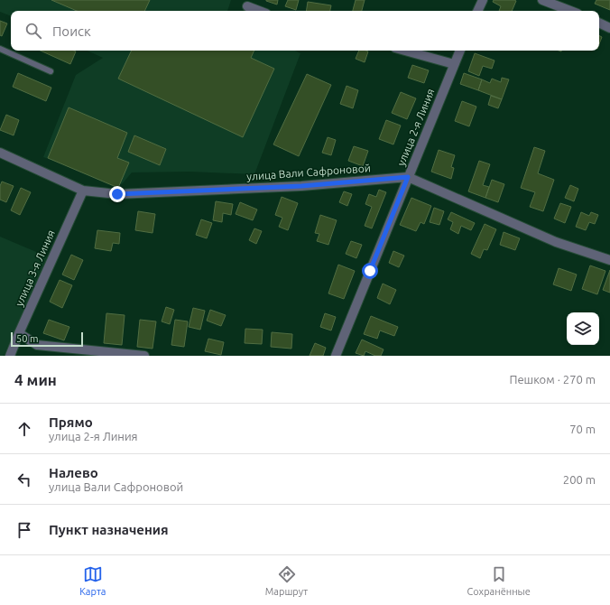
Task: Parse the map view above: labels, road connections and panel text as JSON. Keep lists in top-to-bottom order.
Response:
{
  "streets": {
    "street": ["улица 2-я Линия", "улица Вали Сафроновой", "улица 3-я Линия"]
  },
  "crossings": [
    ["улица 2-я Линия", "улица Вали Сафроновой"],
    ["улица Вали Сафроновой", "улица 3-я Линия"]
  ],
  "scale_bar": "50 m",
  "page": {
    "search": "Поиск",
    "scale": "50 m",
    "heading": ["4 мин", "Пешком · 270 m"],
    "list": [
      ["Прямо", "улица 2-я Линия", "70 m"],
      ["Налево", "улица Вали Сафроновой", "200 m"],
      "Пункт назначения"
    ],
    "nav": ["Карта", "Маршрут", "Сохранённые"]
  }
}
